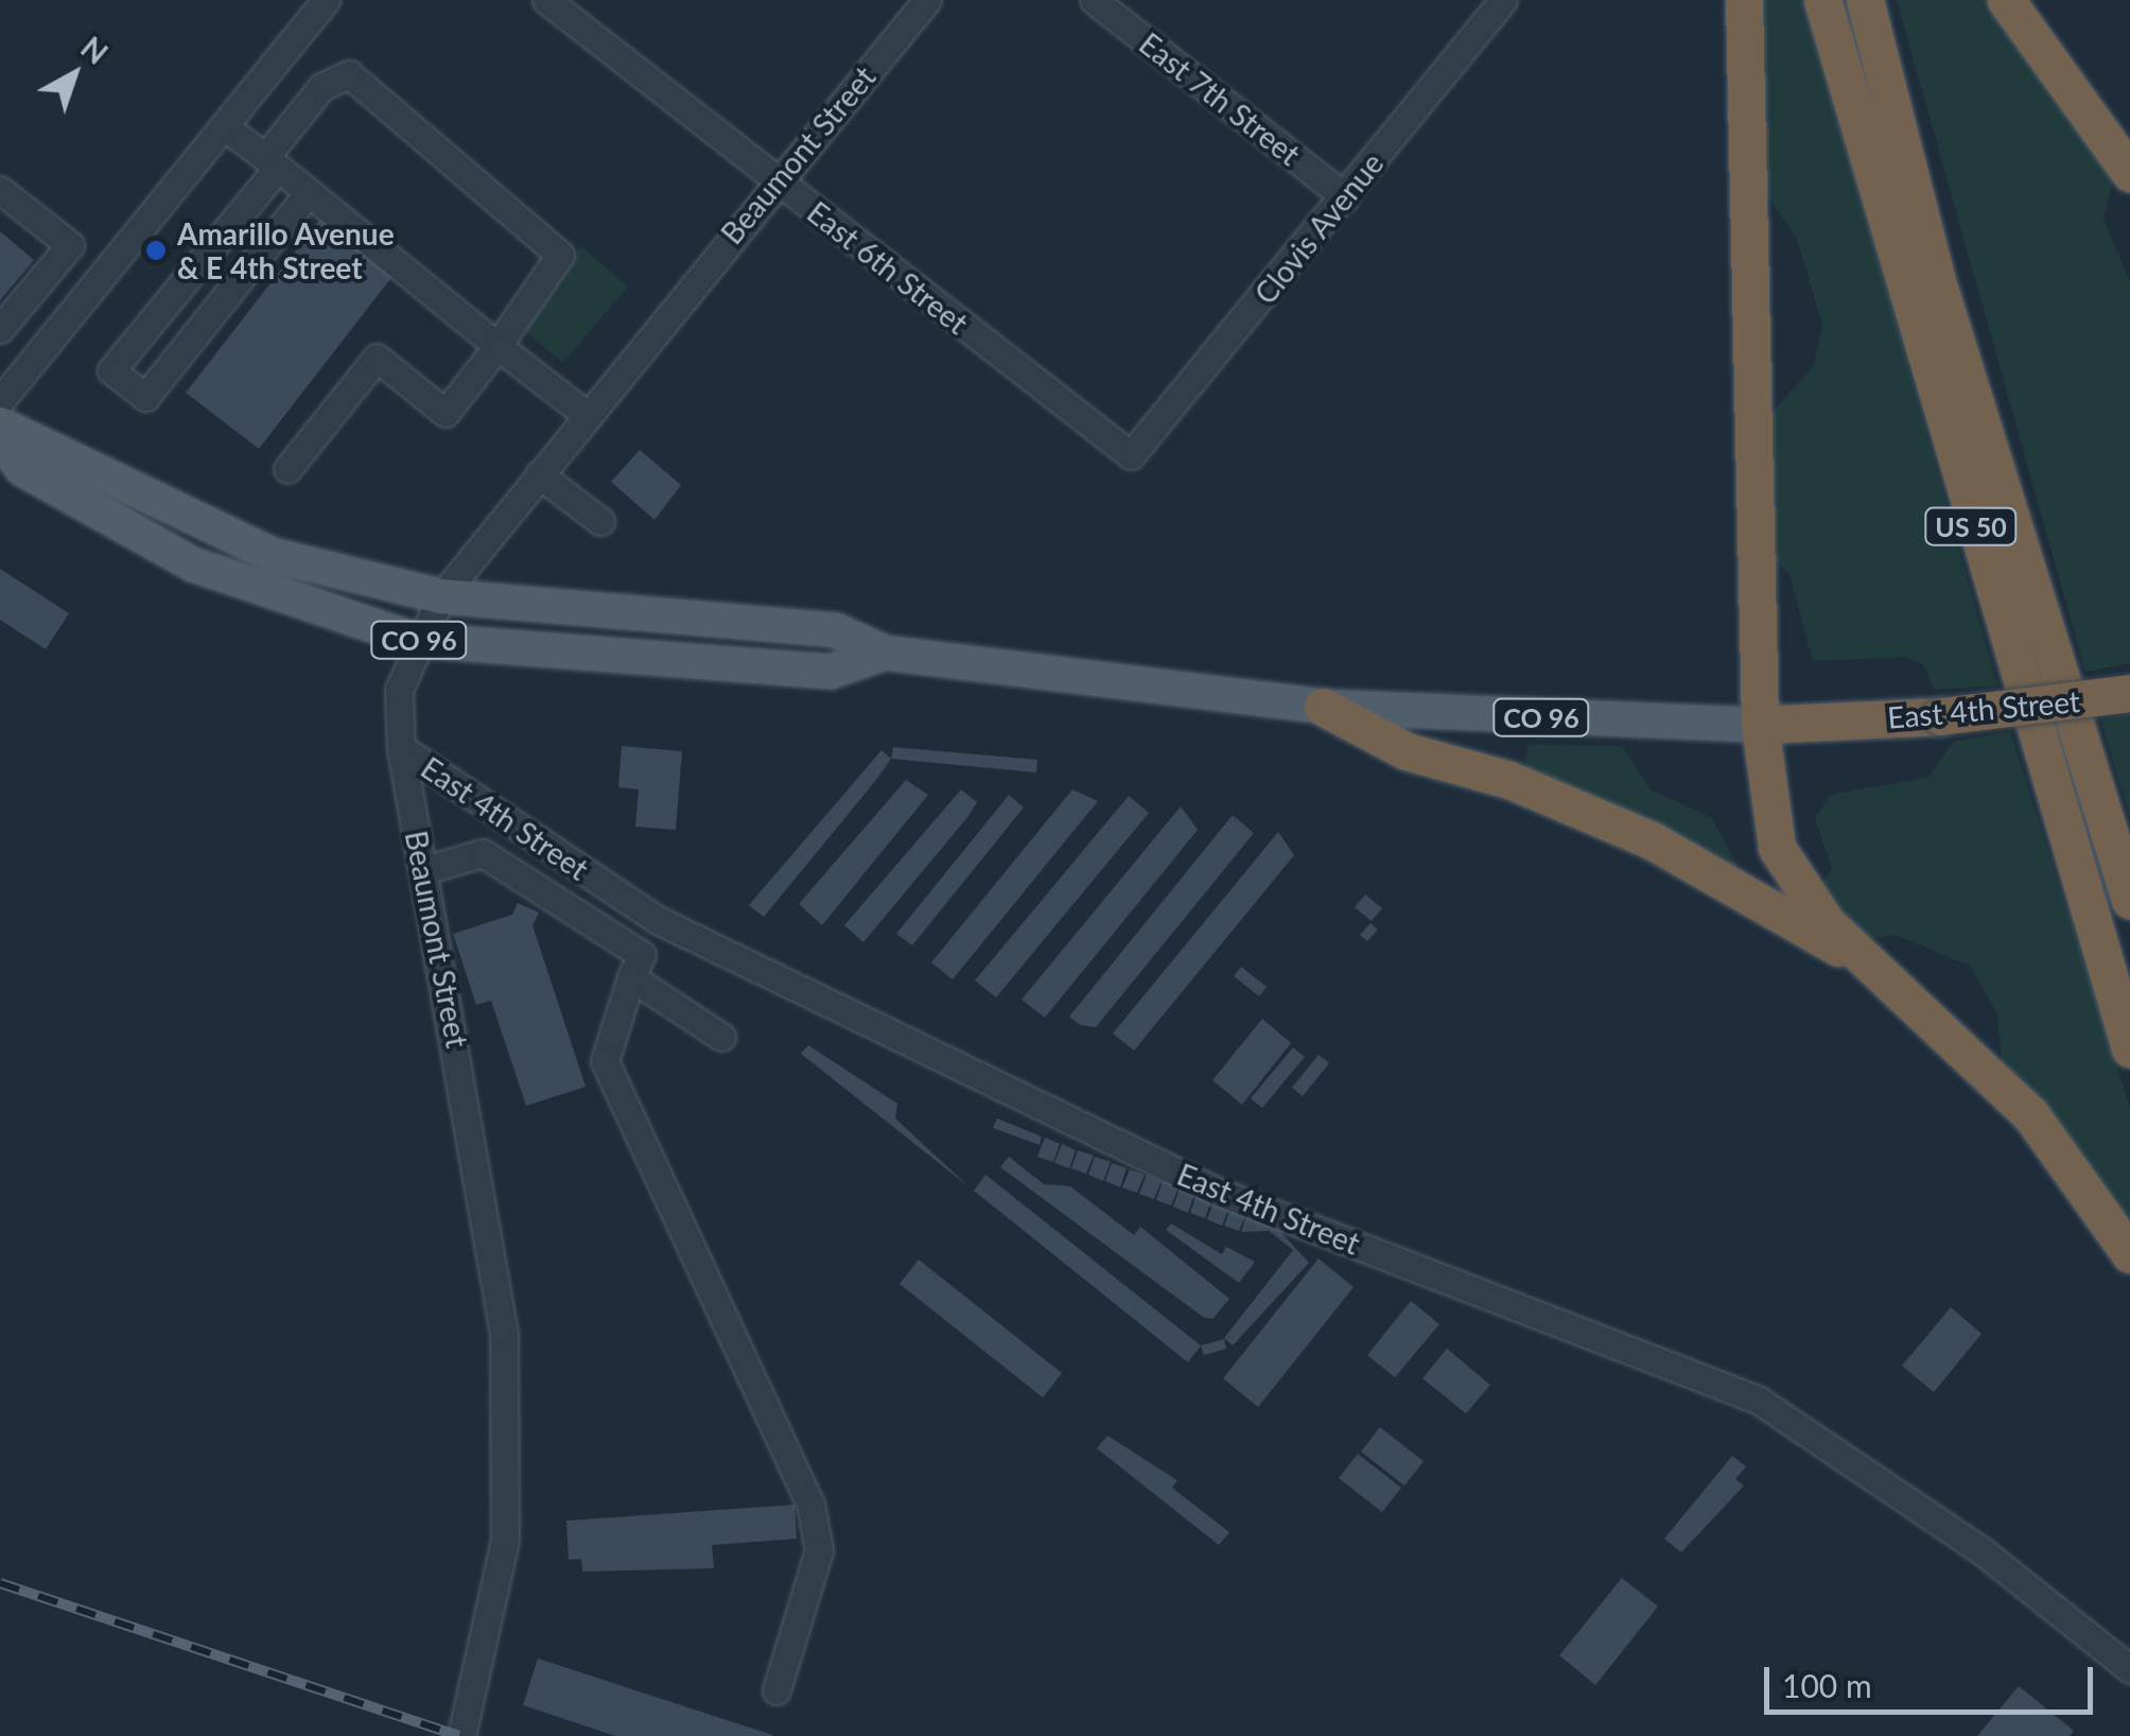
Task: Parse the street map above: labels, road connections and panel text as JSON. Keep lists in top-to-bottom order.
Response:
{
  "streets": {
    "highway": ["US 50", "CO 96", "East 4th Street"],
    "street": [
      "East 7th Street",
      "Beaumont Street",
      "Clovis Avenue",
      "East 6th Street"
    ]
  },
  "crossings": [
    ["East 7th Street", "Clovis Avenue"],
    ["Beaumont Street", "East 6th Street"],
    ["Beaumont Street", "East 4th Street"],
    ["Clovis Avenue", "East 6th Street"],
    ["CO 96", "East 4th Street"]
  ],
  "places": ["Amarillo Avenue & E 4th Street"],
  "scale_bar": "100 m",
  "north": "top right"
}
